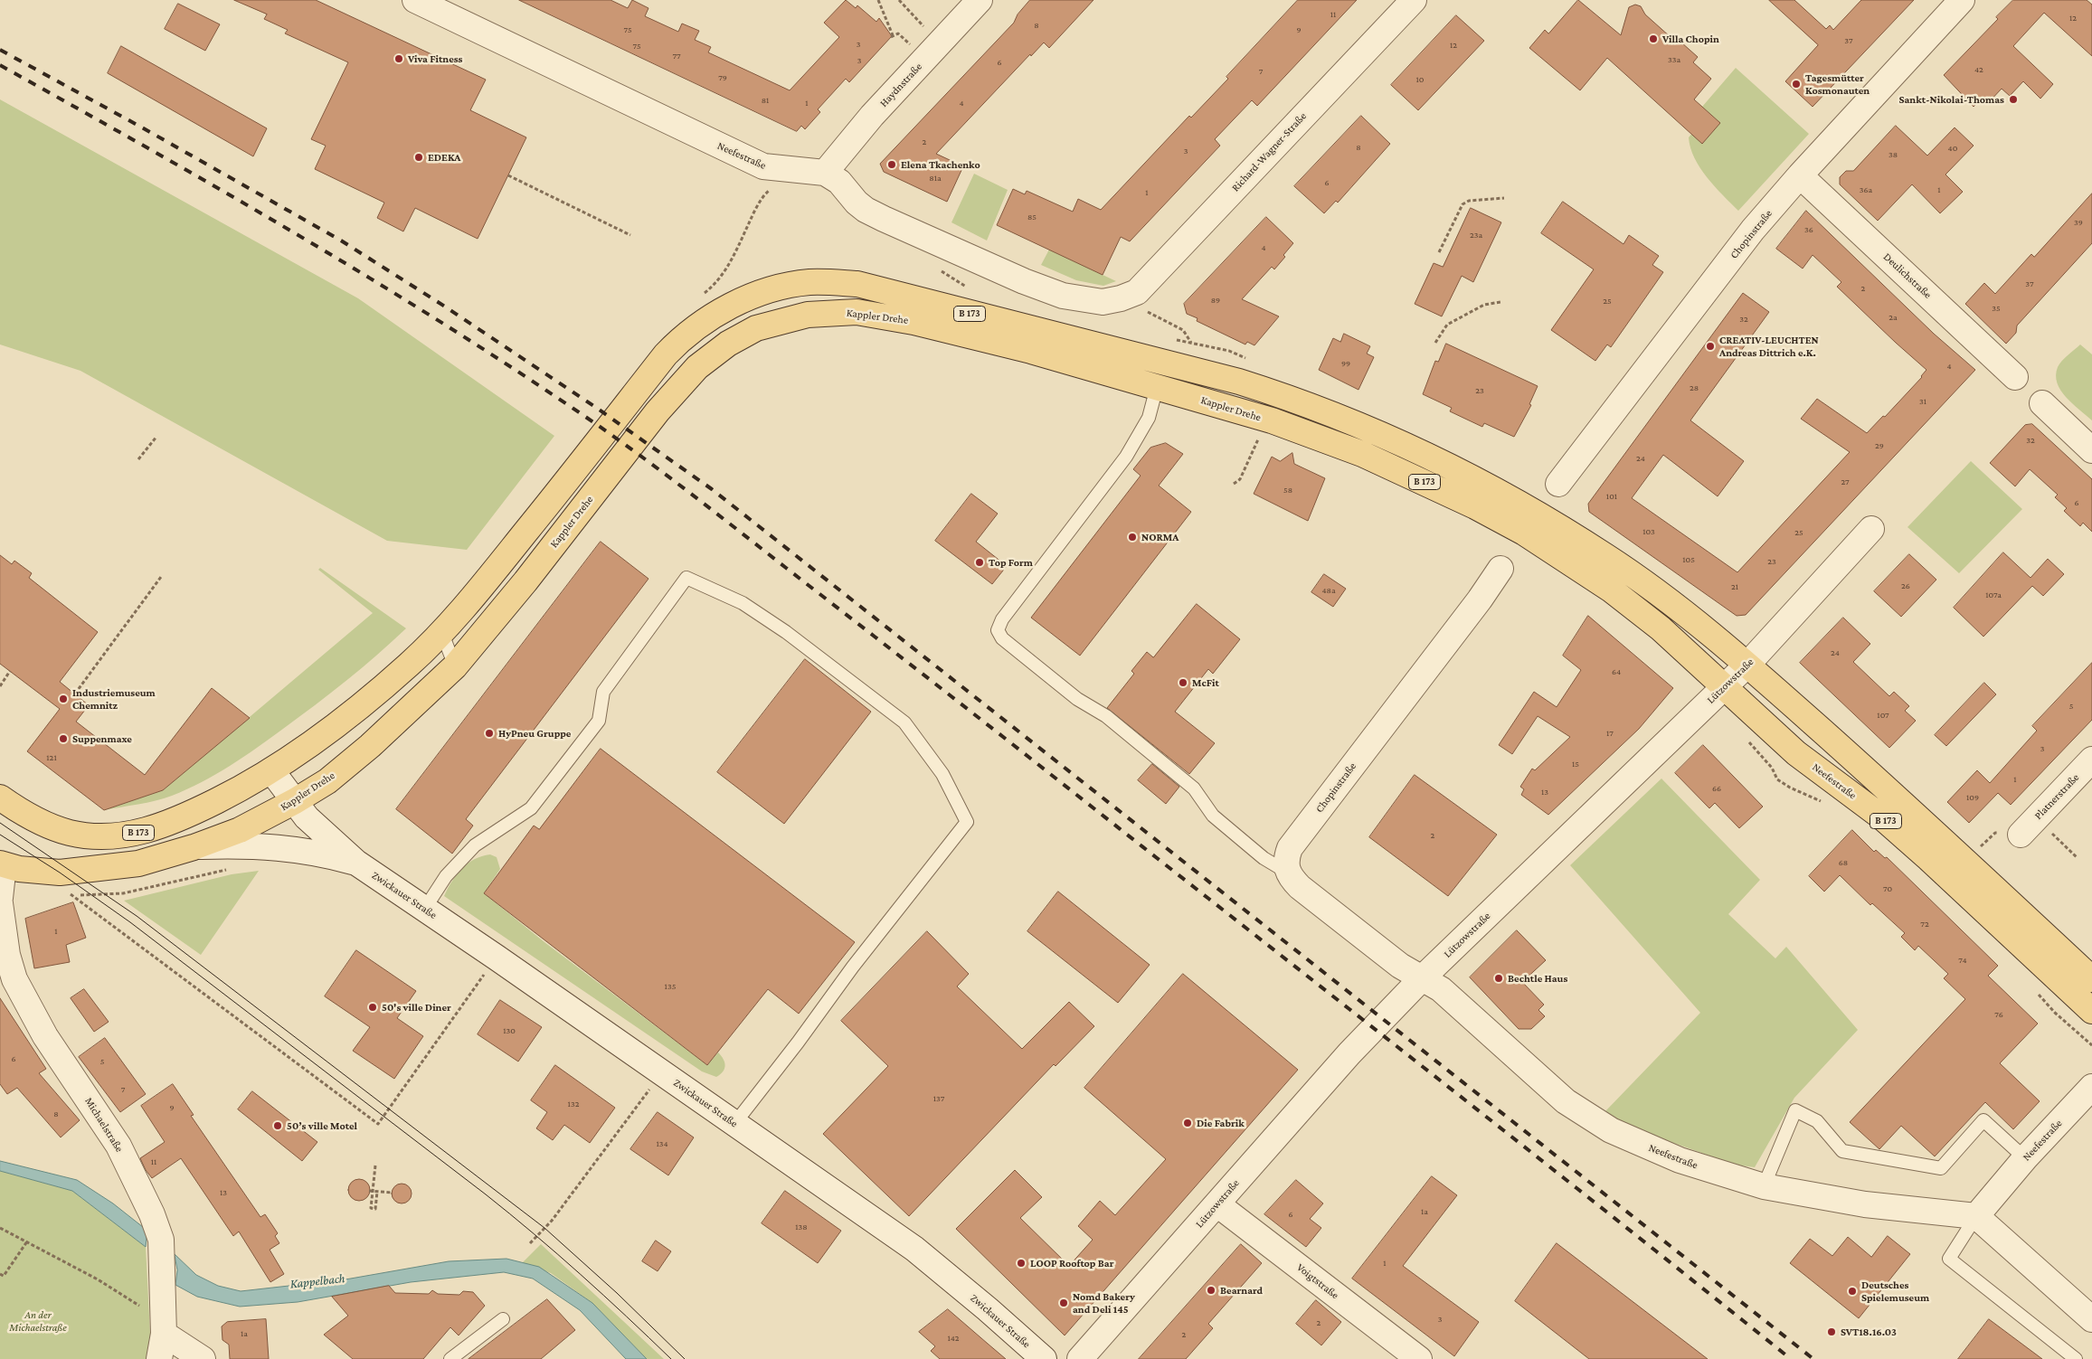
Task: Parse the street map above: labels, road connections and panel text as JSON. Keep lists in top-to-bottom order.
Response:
{
  "streets": {
    "main road": [
      "Neefestraße",
      "B 173",
      "Kappler Drehe",
      "Zwickauer Straße"
    ],
    "street": [
      "Haydnstraße",
      "Richard-Wagner-Straße",
      "Chopinstraße",
      "Deulichstraße",
      "Lützowstraße",
      "Platnerstraße",
      "Michaelstraße",
      "Voigtstraße"
    ]
  },
  "crossings": [
    ["Haydnstraße", "Neefestraße"],
    ["Neefestraße", "Kappler Drehe"],
    ["Neefestraße", "Lützowstraße"],
    ["Chopinstraße", "Deulichstraße"],
    ["B 173", "Kappler Drehe"],
    ["B 173", "Lützowstraße"],
    ["B 173", "Zwickauer Straße"],
    ["Kappler Drehe", "Lützowstraße"],
    ["Kappler Drehe", "Zwickauer Straße"],
    ["Lützowstraße", "Voigtstraße"]
  ],
  "water": ["Kappelbach"],
  "parks": ["An der Michaelstraße"],
  "places": [
    "Villa Chopin",
    "Viva Fitness",
    "Tagesmütter Kosmonauten",
    "Sankt-Nikolai-Thomas",
    "EDEKA",
    "Elena Tkachenko",
    "CREATIV-LEUCHTEN Andreas Dittrich e.K.",
    "NORMA",
    "Top Form",
    "McFit",
    "Industriemuseum Chemnitz",
    "HyPneu Gruppe",
    "Suppenmaxe",
    "Bechtle Haus",
    "50's ville Diner",
    "Die Fabrik",
    "50’s ville Motel",
    "LOOP Rooftop Bar",
    "Bearnard",
    "Deutsches Spielemuseum",
    "Nomd Bakery and Deli 145",
    "SVT18.16.03"
  ],
  "house_numbers": [
    "11",
    "12",
    "8",
    "75",
    "9",
    "37",
    "3",
    "12",
    "75",
    "77",
    "33a",
    "3",
    "6",
    "42",
    "7",
    "79",
    "10",
    "81",
    "1",
    "4",
    "2",
    "8",
    "40",
    "3",
    "38",
    "81a",
    "6",
    "36a",
    "1",
    "1",
    "85",
    "39",
    "36",
    "23a",
    "4",
    "37",
    "2",
    "89",
    "25",
    "35",
    "2a",
    "32",
    "99",
    "4",
    "28",
    "23",
    "31",
    "32",
    "29",
    "24",
    "27",
    "58",
    "101",
    "6",
    "103",
    "25",
    "105",
    "23",
    "26",
    "21",
    "48a",
    "107a",
    "24",
    "64",
    "5",
    "107",
    "17",
    "3",
    "121",
    "15",
    "1",
    "66",
    "13",
    "109",
    "2",
    "68",
    "70",
    "72",
    "1",
    "74",
    "135",
    "76",
    "130",
    "6",
    "5",
    "7",
    "137",
    "132",
    "9",
    "8",
    "134",
    "11",
    "13",
    "1a",
    "6",
    "138",
    "1",
    "3",
    "2",
    "1a",
    "2",
    "142"
  ]
}
